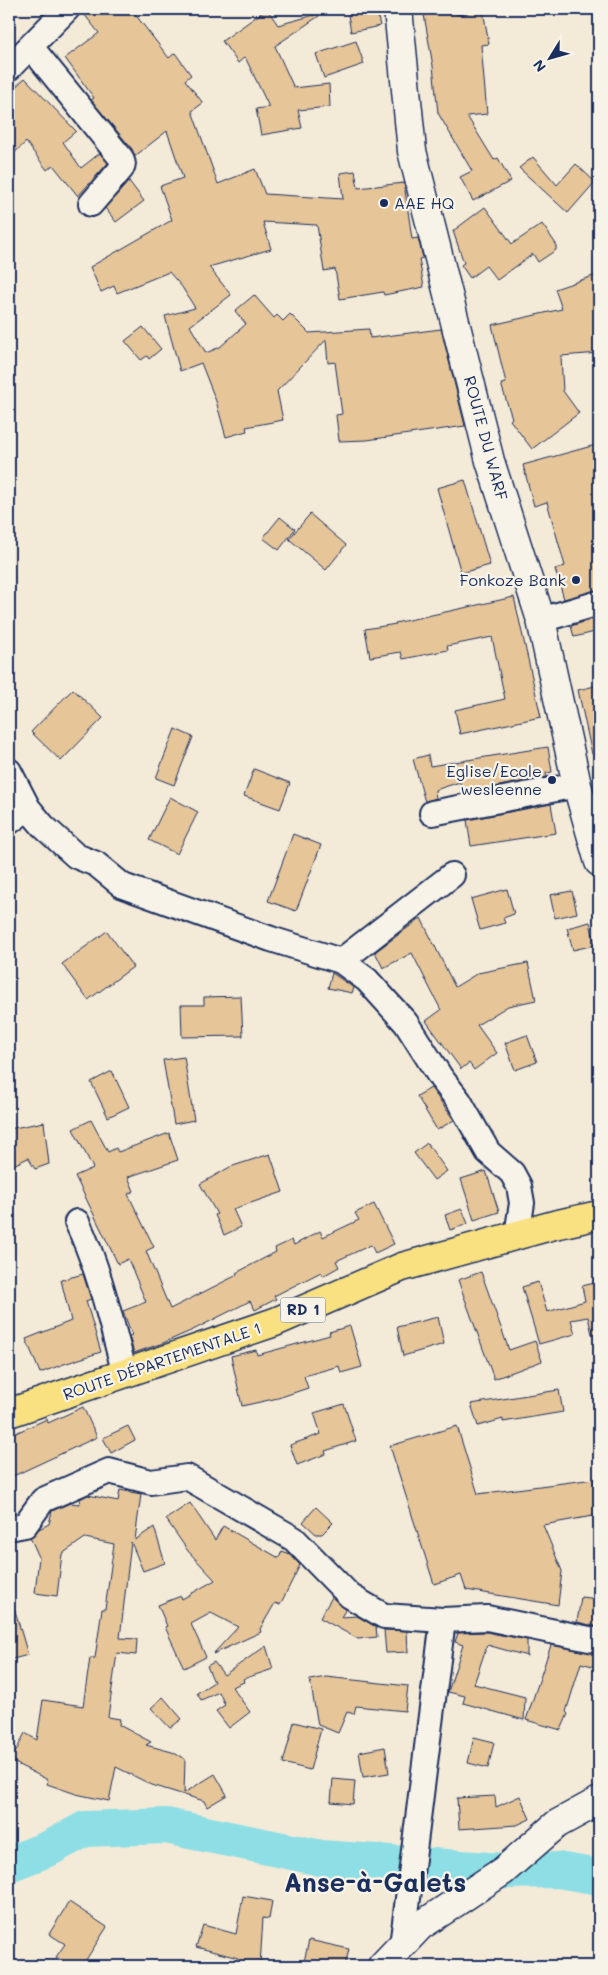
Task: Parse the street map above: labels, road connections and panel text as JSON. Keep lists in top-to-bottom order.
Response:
{
  "streets": {
    "main road": ["ROUTE DU WARF", "RD 1", "ROUTE DÉPARTEMENTALE 1"]
  },
  "districts": ["Anse-à-Galets"],
  "places": ["AAE HQ", "Fonkoze Bank", "Eglise/Ecole wesleenne"],
  "north": "bottom left"
}
